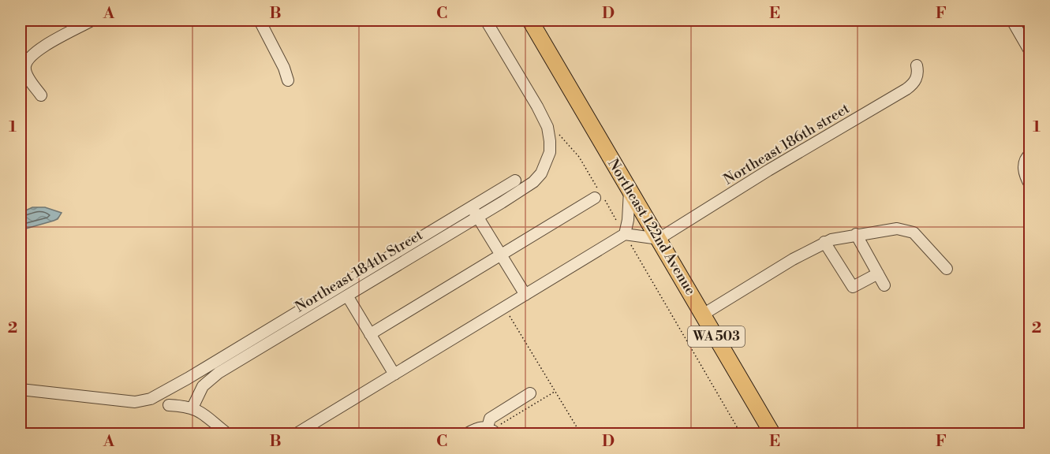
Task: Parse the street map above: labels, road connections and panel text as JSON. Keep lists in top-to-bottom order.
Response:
{
  "streets": {
    "highway": ["Northeast 122nd Avenue", "WA 503"],
    "street": ["Northeast 186th street", "Northeast 184th Street"]
  },
  "crossings": [
    ["Northeast 186th street", "Northeast 122nd Avenue"]
  ],
  "grid": {
    "columns": [
      "A",
      "B",
      "C",
      "D",
      "E",
      "F"
    ],
    "rows": ["1", "2"]
  }
}
